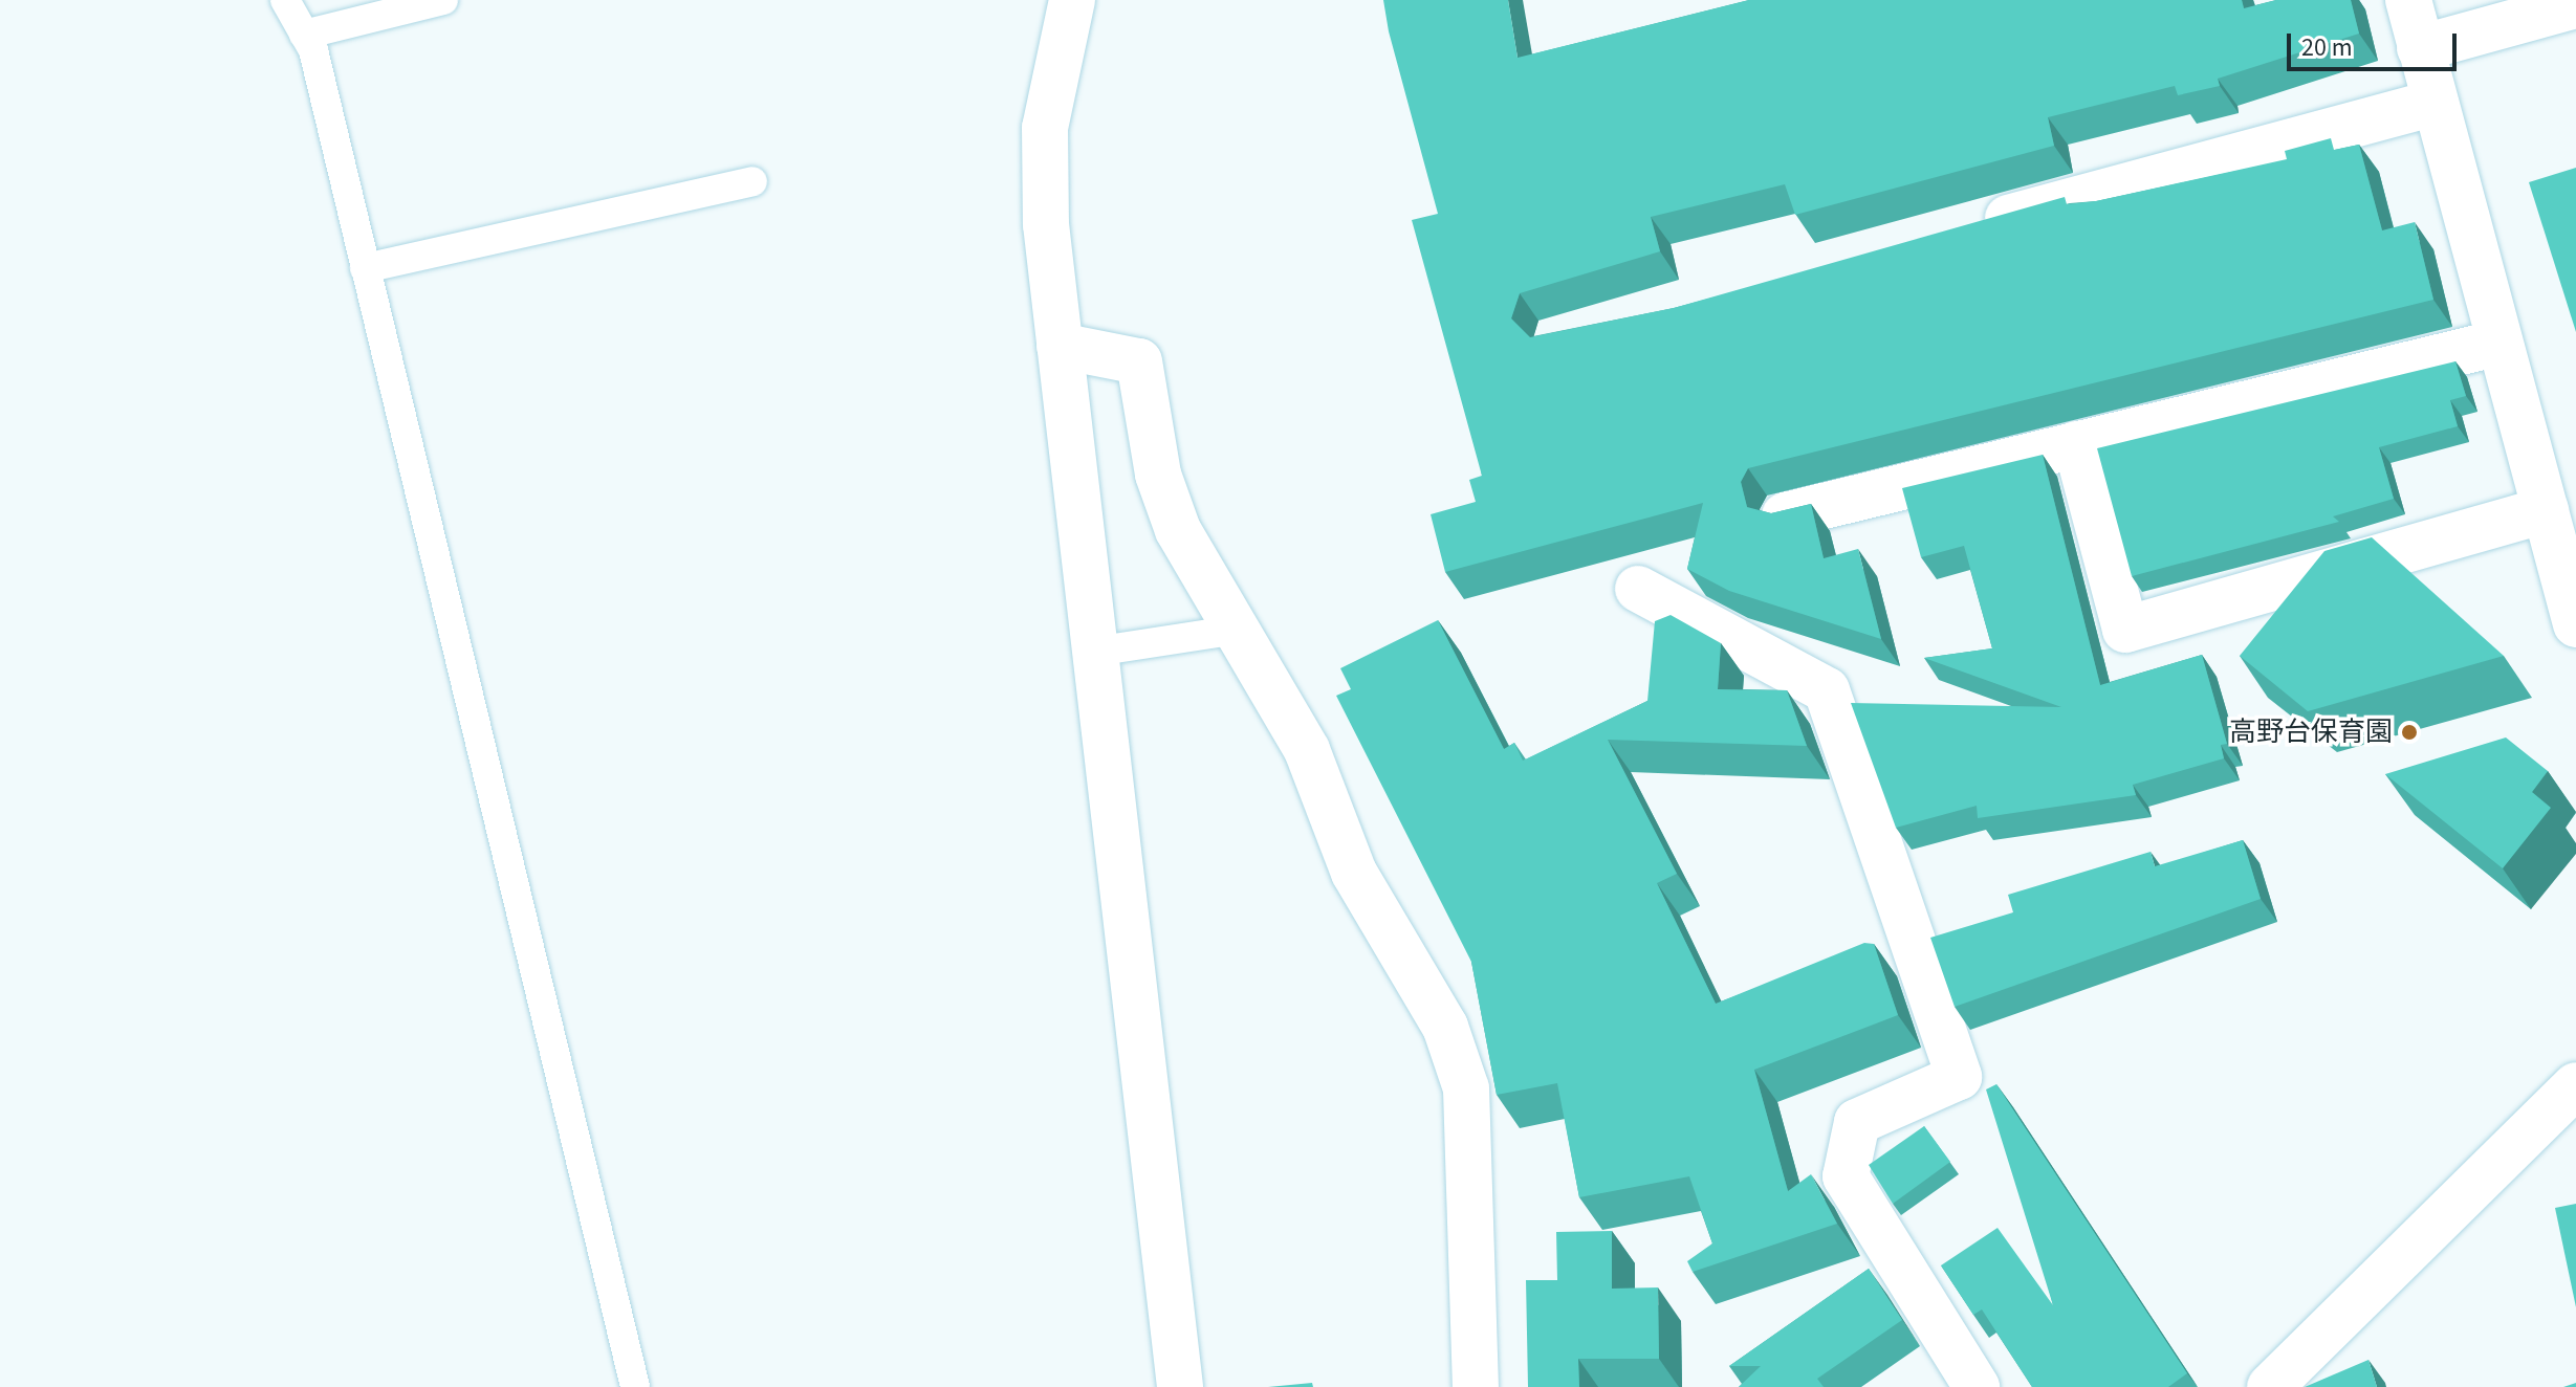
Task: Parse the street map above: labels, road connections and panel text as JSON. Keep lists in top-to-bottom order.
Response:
{
  "places": ["高野台保育園"],
  "scale_bar": "20 m"
}
